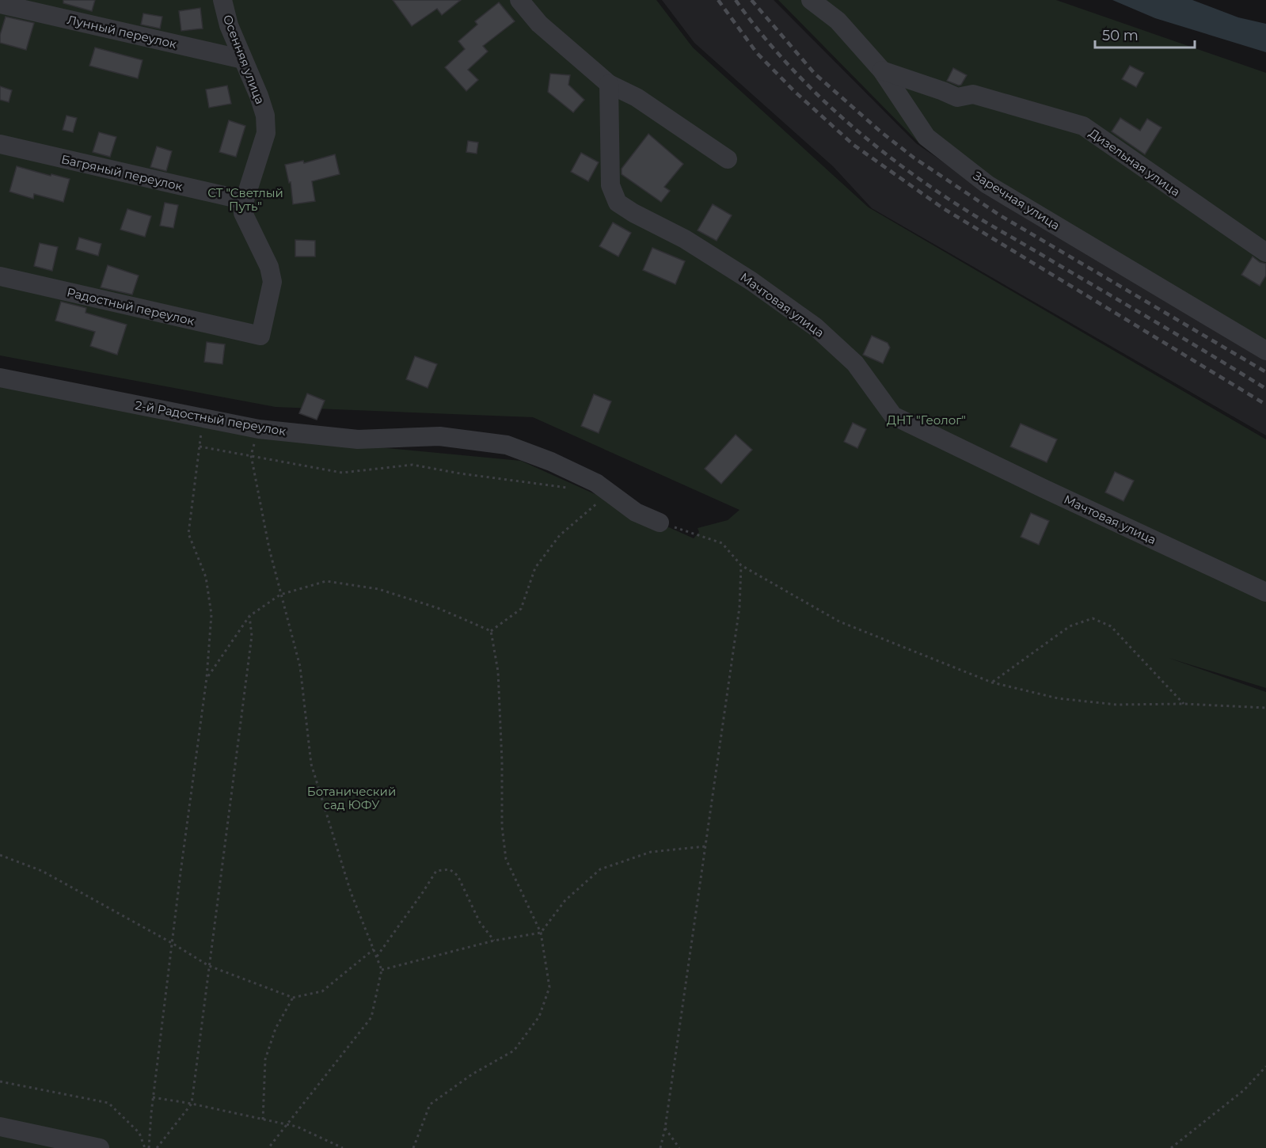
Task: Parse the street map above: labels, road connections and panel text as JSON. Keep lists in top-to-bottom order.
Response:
{
  "streets": {
    "street": [
      "Лунный переулок",
      "Осенняя улица",
      "Дизельная улица",
      "Багряный переулок",
      "Заречная улица",
      "Мачтовая улица",
      "Радостный переулок",
      "2-й Радостный переулок"
    ]
  },
  "crossings": [
    ["Лунный переулок", "Осенняя улица"],
    ["Осенняя улица", "Багряный переулок"],
    ["Осенняя улица", "Радостный переулок"],
    ["Дизельная улица", "Заречная улица"]
  ],
  "parks": ["СТ \"Светлый Путь\"", "ДНТ \"Геолог\"", "Ботанический сад ЮФУ"],
  "scale_bar": "50 m"
}
